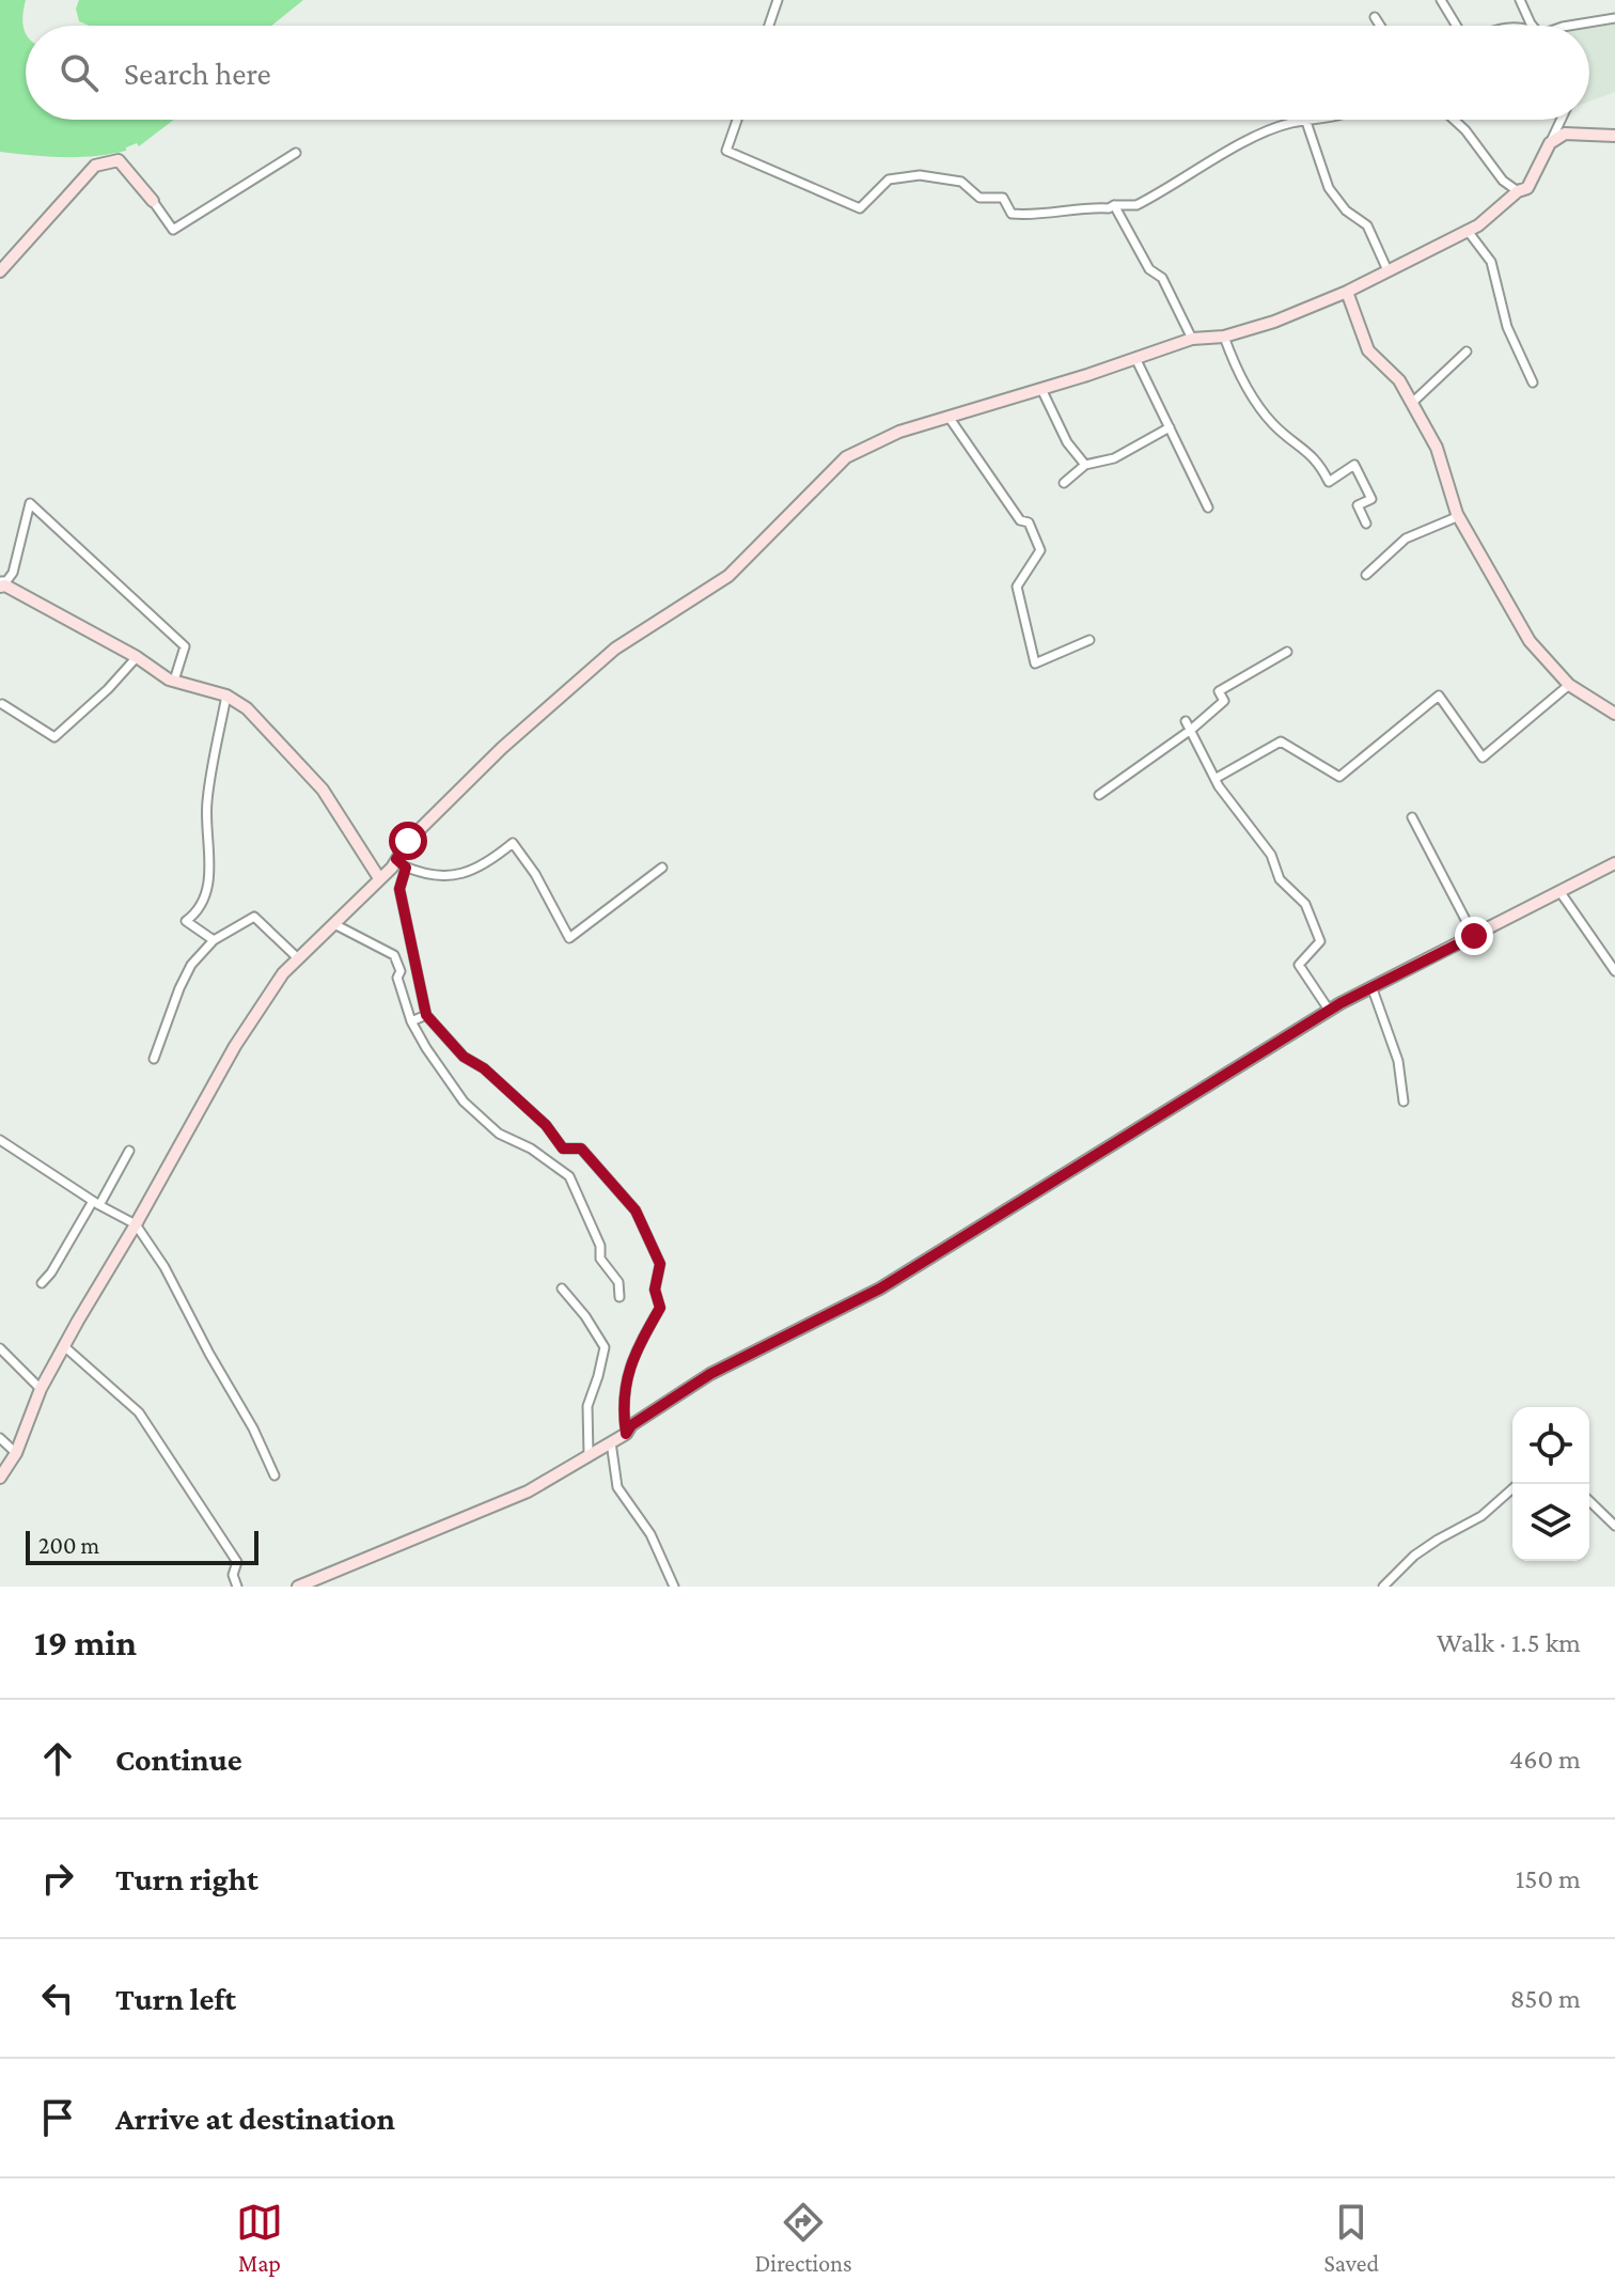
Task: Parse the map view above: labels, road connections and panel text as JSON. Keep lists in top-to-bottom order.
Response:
{
  "scale_bar": "200 m",
  "page": {
    "search": "Search here",
    "scale": "200 m",
    "heading": ["19 min", "Walk · 1.5 km"],
    "list": [
      ["Continue", "460 m"],
      ["Turn right", "150 m"],
      ["Turn left", "850 m"],
      "Arrive at destination"
    ],
    "nav": ["Map", "Directions", "Saved"]
  }
}
